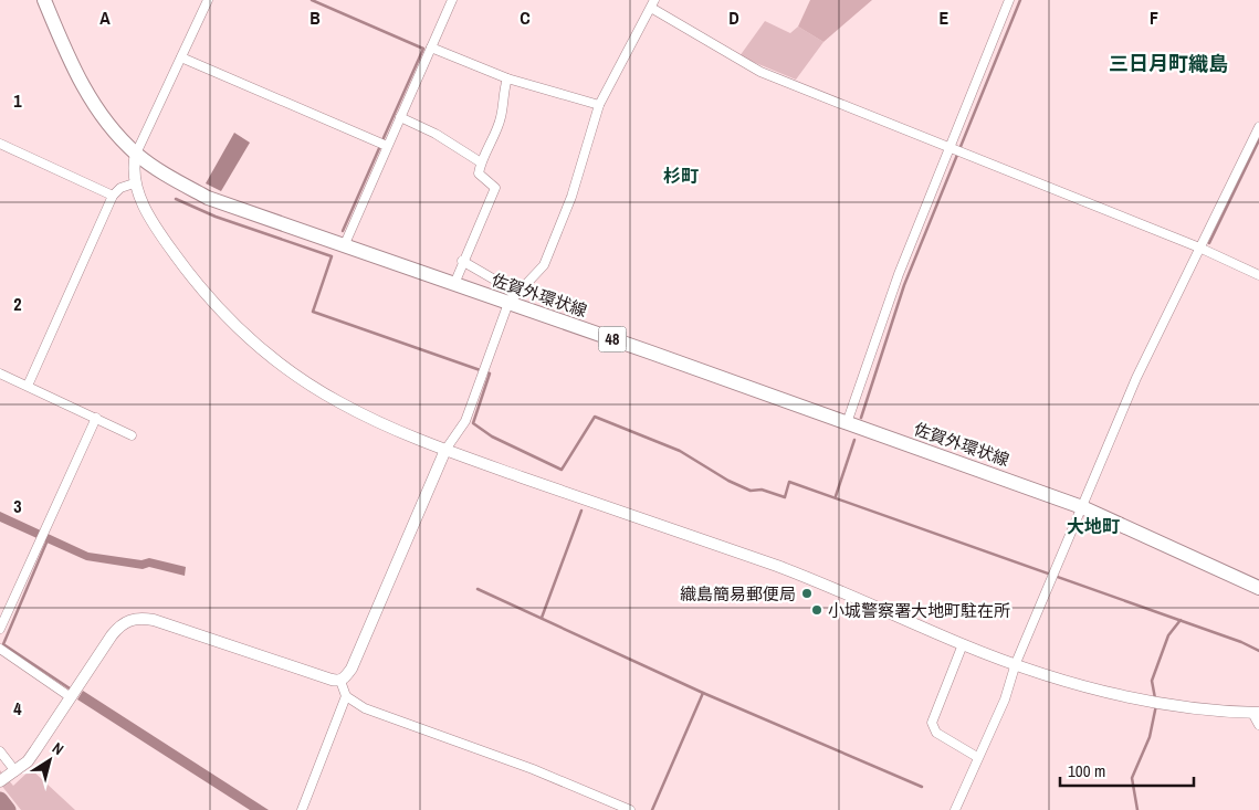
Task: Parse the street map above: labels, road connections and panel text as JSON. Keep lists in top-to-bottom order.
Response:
{
  "streets": {
    "main road": ["佐賀外環状線", "48"]
  },
  "districts": ["三日月町織島", "杉町", "大地町"],
  "places": ["織島簡易郵便局", "小城警察署大地町駐在所"],
  "scale_bar": "100 m",
  "north": "top right",
  "grid": {
    "columns": [
      "A",
      "B",
      "C",
      "D",
      "E",
      "F"
    ],
    "rows": [
      "1",
      "2",
      "3",
      "4"
    ]
  }
}
